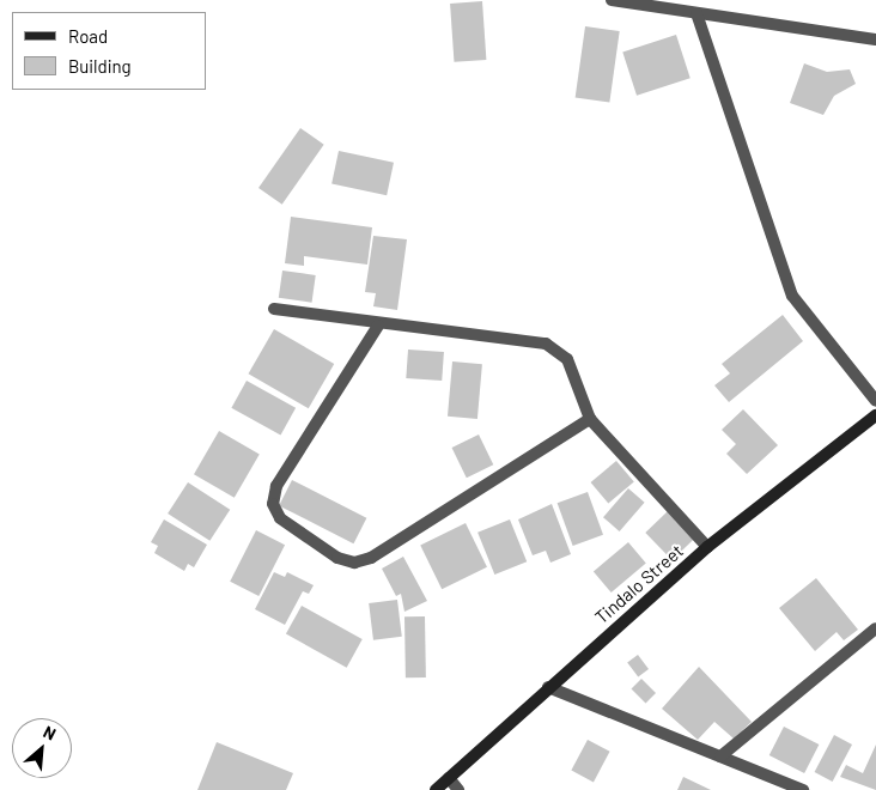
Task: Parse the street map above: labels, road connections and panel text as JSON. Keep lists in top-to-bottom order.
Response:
{
  "streets": {
    "main road": ["Tindalo Street"]
  },
  "legend": ["Road", "Building"],
  "north": "top right"
}
